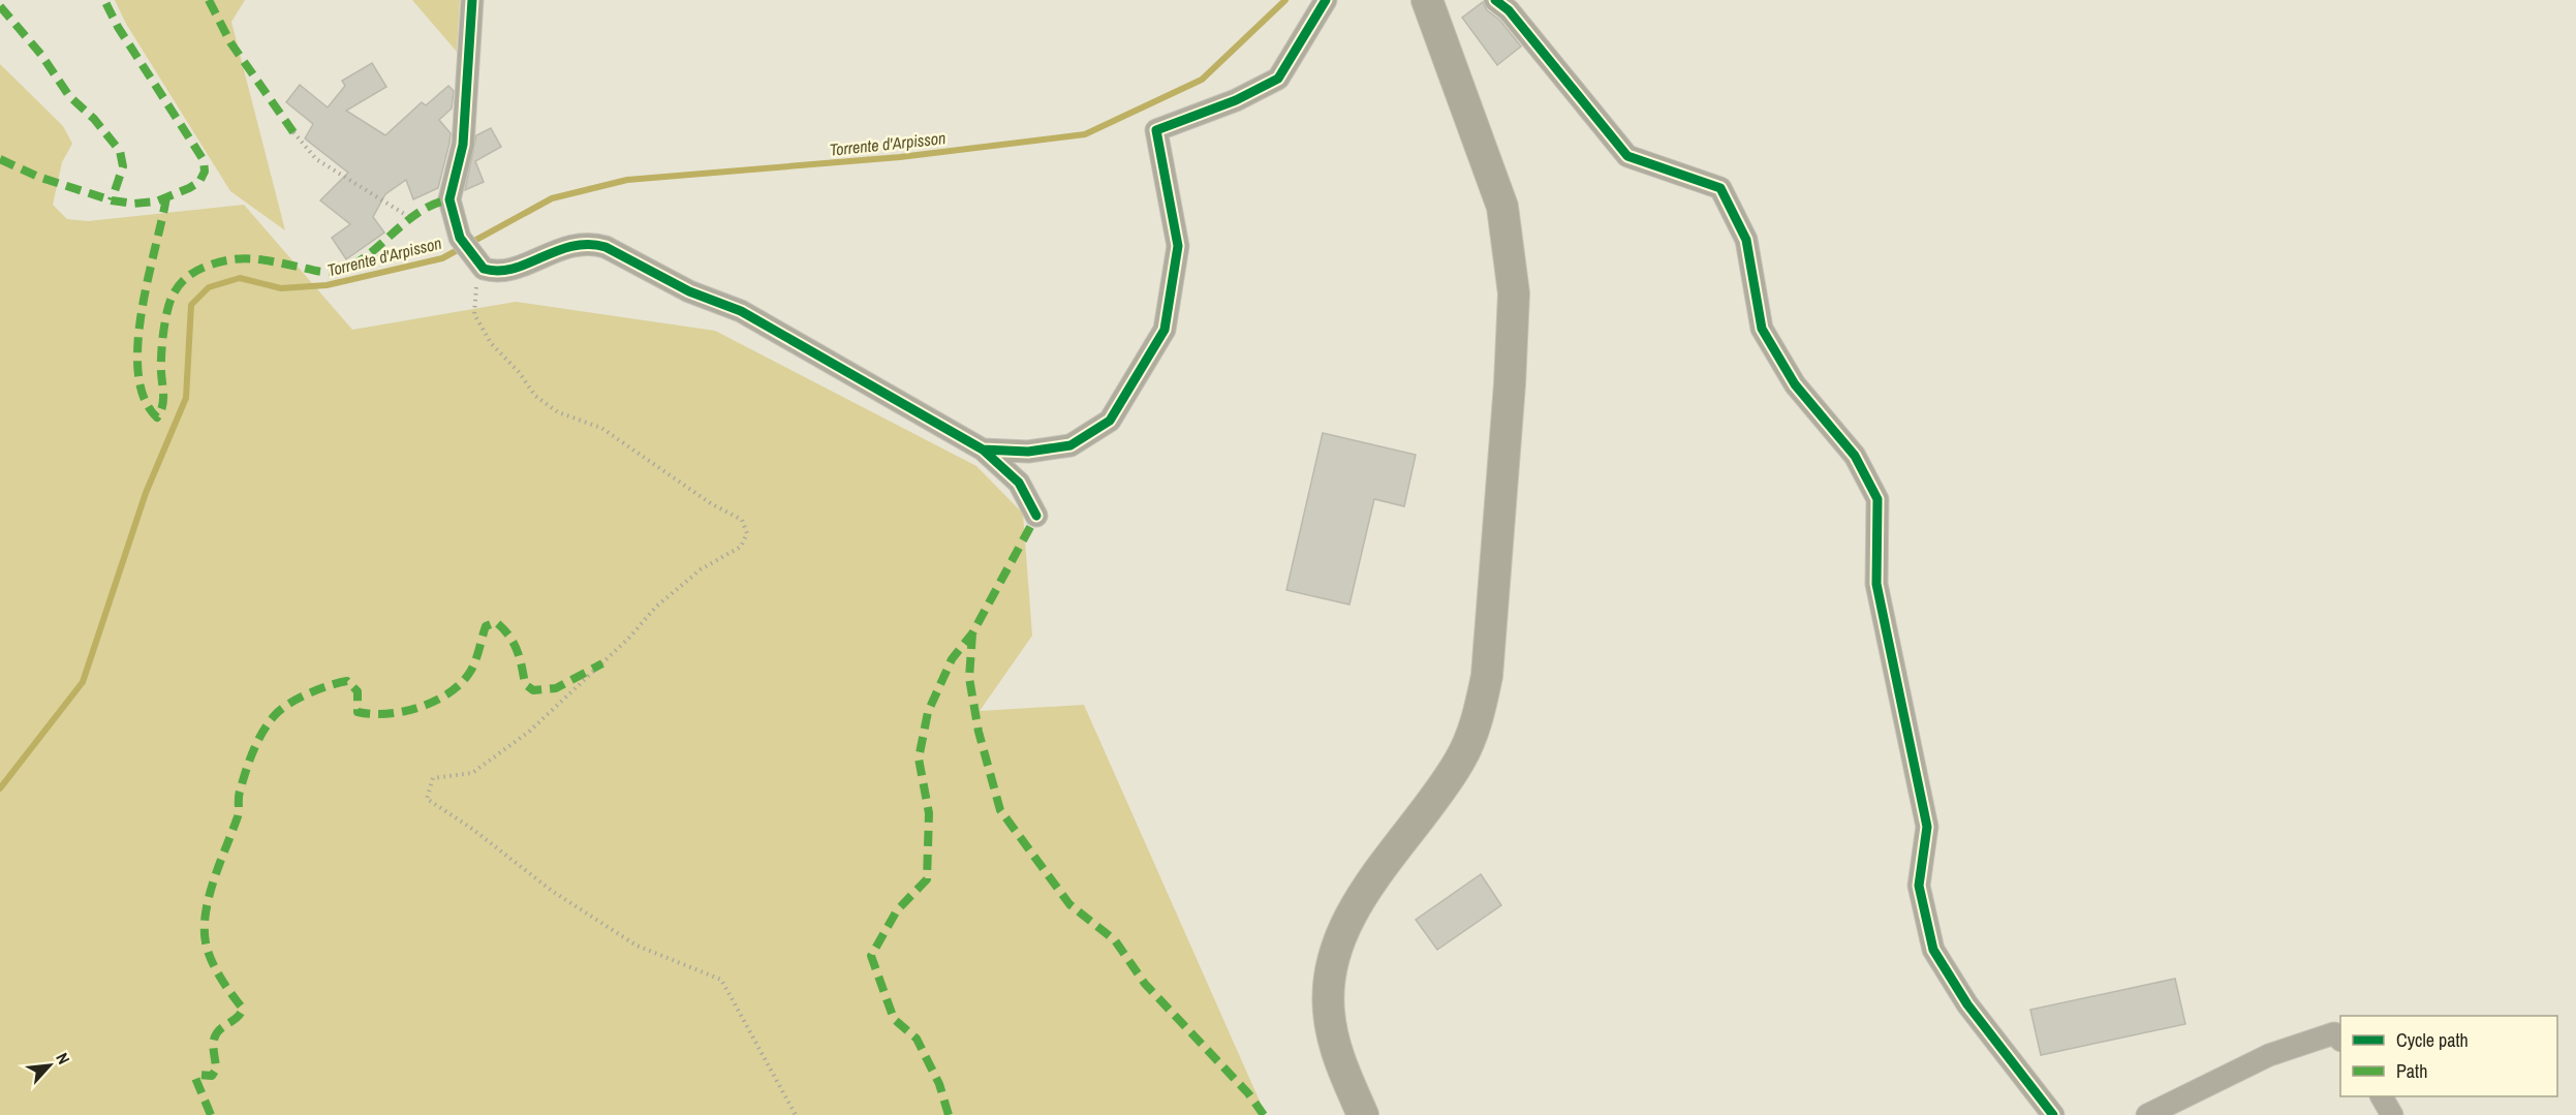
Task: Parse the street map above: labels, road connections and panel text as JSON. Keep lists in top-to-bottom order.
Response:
{
  "water": ["Torrente d'Arpisson"],
  "legend": ["Cycle path", "Path"],
  "north": "top right"
}
